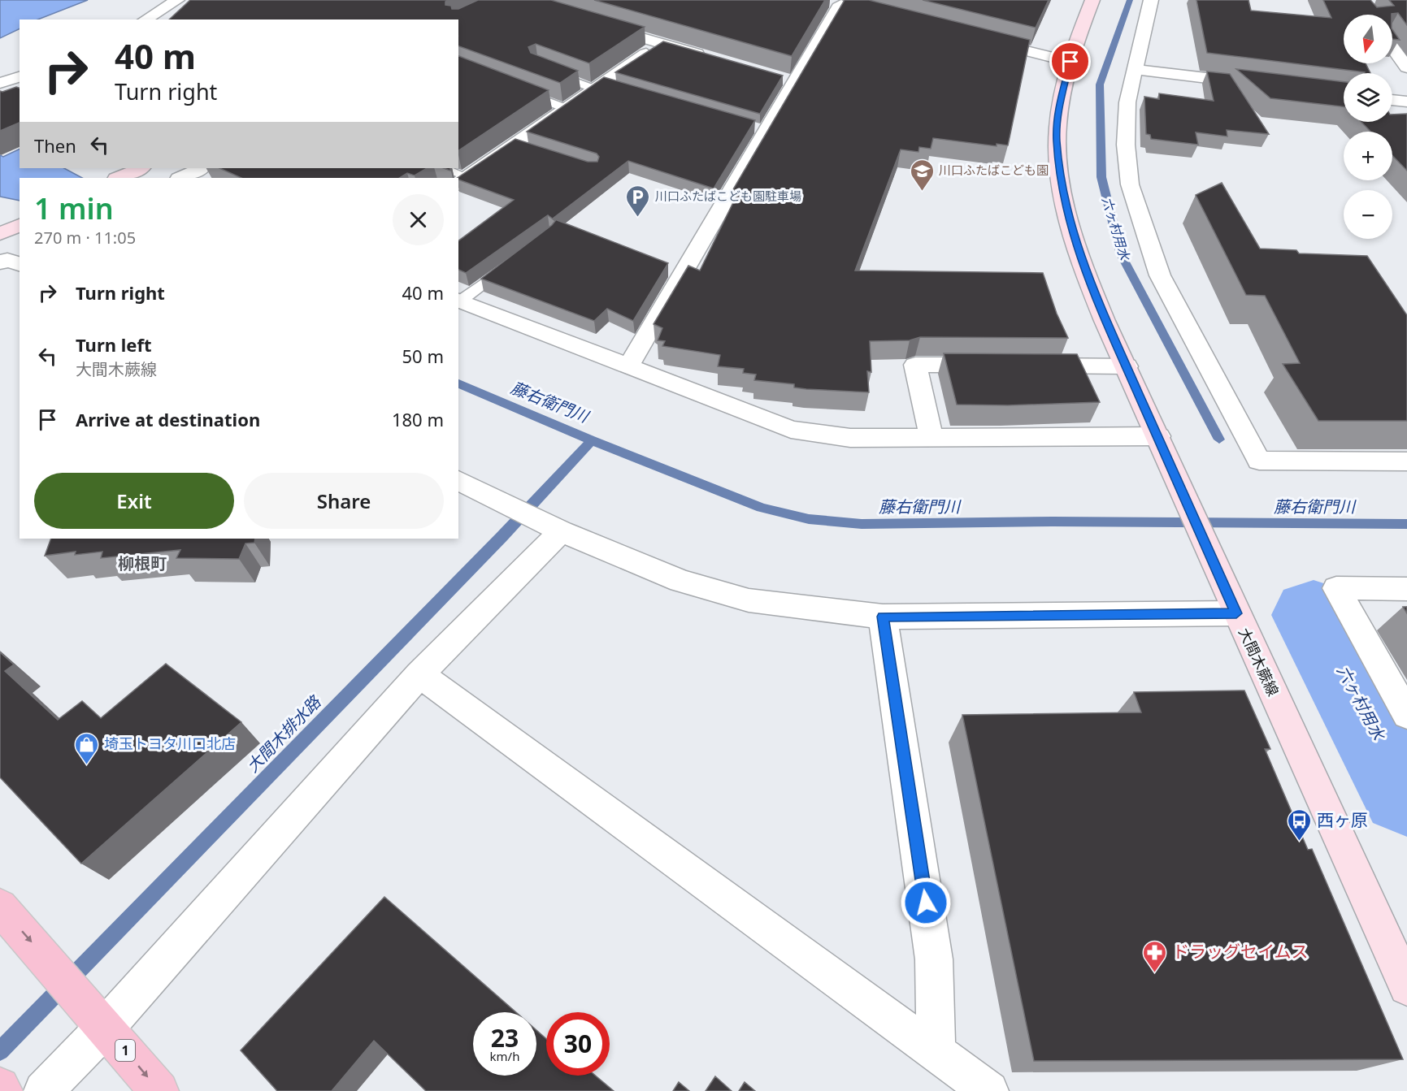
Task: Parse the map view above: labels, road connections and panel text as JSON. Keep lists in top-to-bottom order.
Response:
{
  "streets": {
    "main road": ["大間木蕨線", "1"]
  },
  "districts": ["柳根町"],
  "water": ["六ヶ村用水", "藤右衛門川", "大間木排水路"],
  "places": {
    "school or university": ["川口ふたばこども園"],
    "parking": ["川口ふたばこども園駐車場"],
    "shop": ["埼玉トヨタ川口北店"],
    "bus stop": ["西ヶ原"],
    "pharmacy": ["ドラッグセイムス"]
  },
  "north": "bottom",
  "page": {
    "map_buttons": ["+", "−"],
    "turn": ["40 m", "Turn right"],
    "then": "Then",
    "heading": ["1 min", "270 m · 11:05"],
    "list": [
      {
        "name": "Turn right",
        "value": "40 m"
      },
      {
        "name": "Turn left",
        "note": "大間木蕨線",
        "value": "50 m"
      },
      {
        "name": "Arrive at destination",
        "value": "180 m"
      }
    ],
    "buttons": ["Exit", "Share"],
    "speed": "23 km/h",
    "limit": "30"
  }
}
